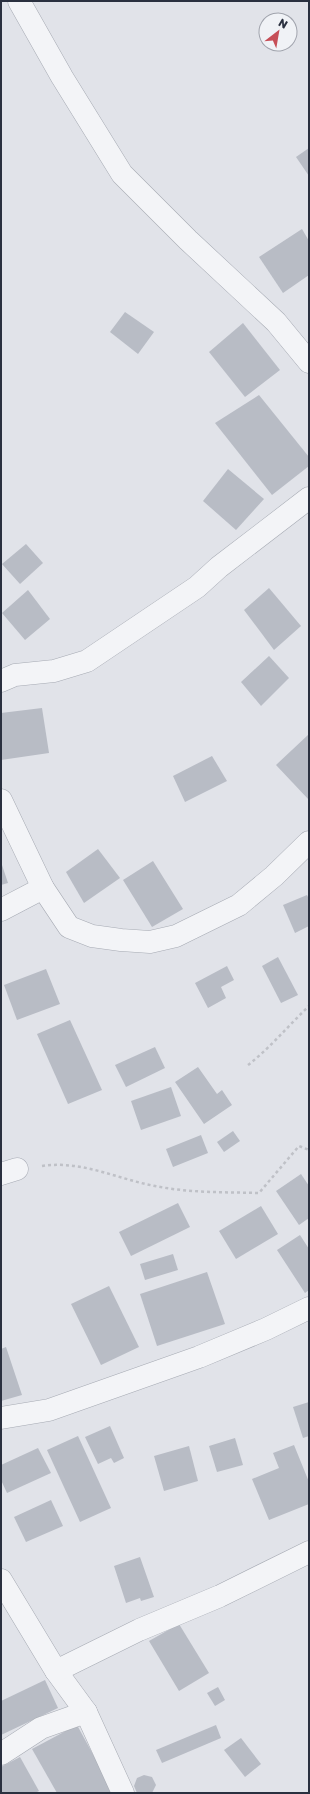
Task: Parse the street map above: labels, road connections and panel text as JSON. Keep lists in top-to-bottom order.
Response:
{
  "north": "top right"
}
